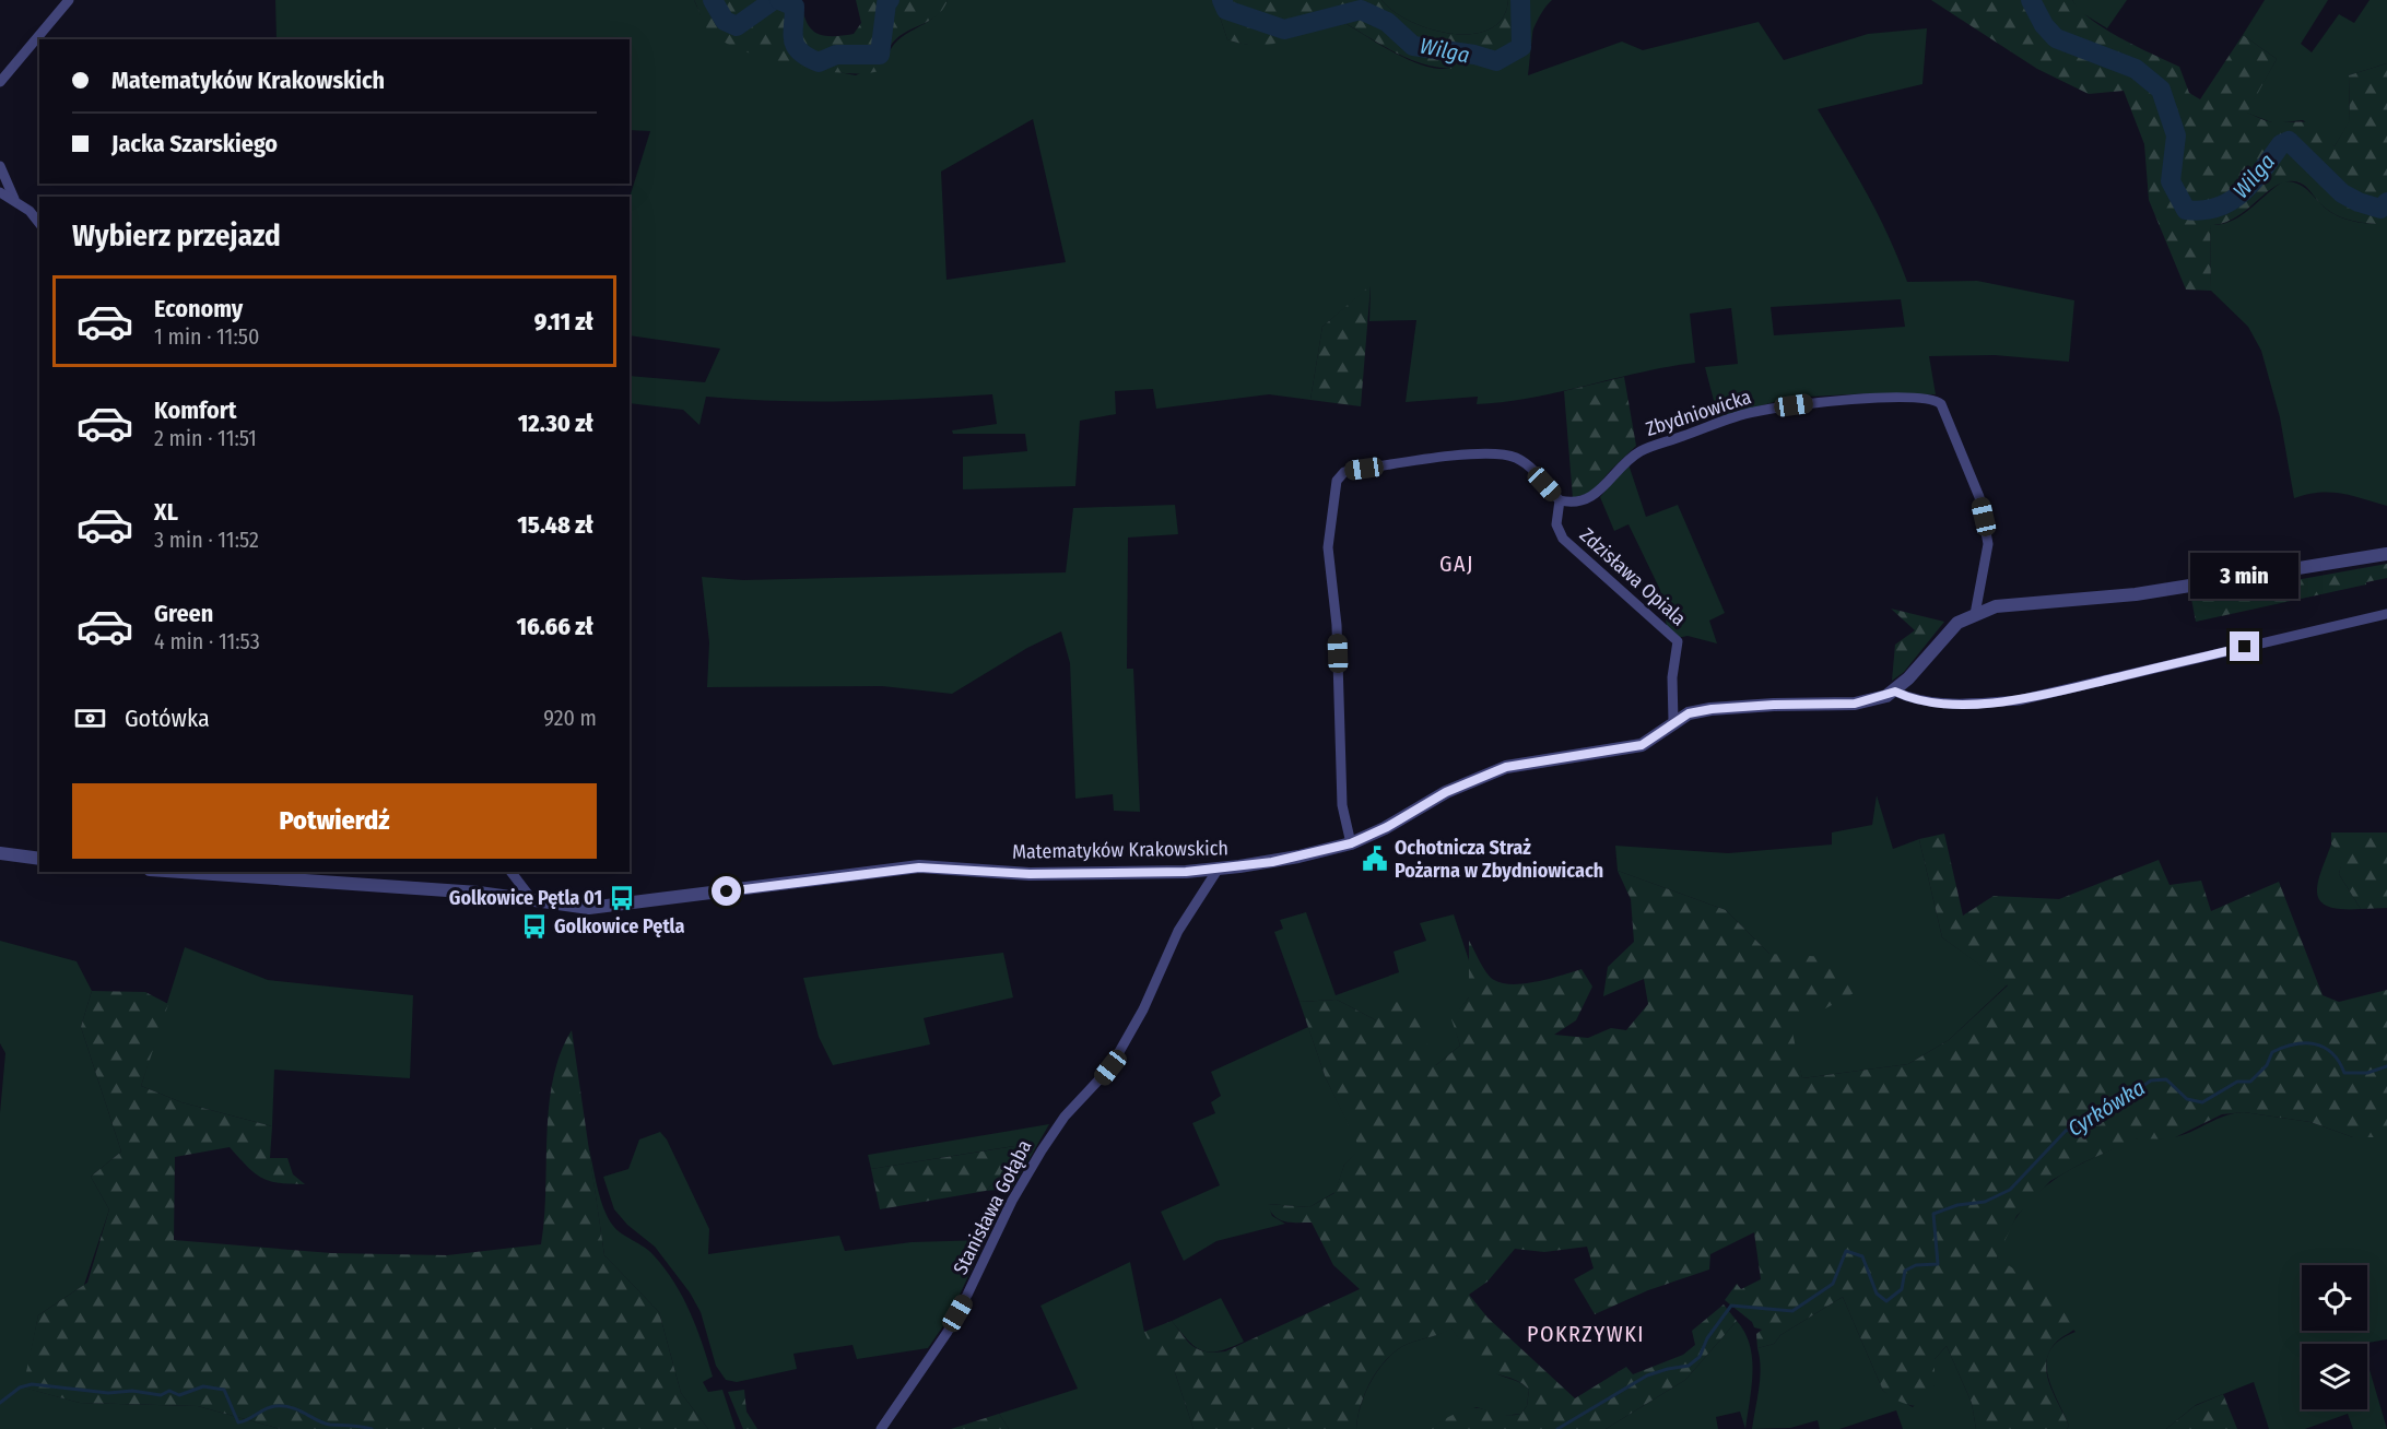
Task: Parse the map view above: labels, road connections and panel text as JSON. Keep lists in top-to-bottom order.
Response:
{
  "streets": {
    "street": [
      "Zbydniowicka",
      "Zdzisława Opiala",
      "Matematyków Krakowskich",
      "Stanisława Gołąba"
    ]
  },
  "crossings": [
    ["Zbydniowicka", "Zdzisława Opiala"],
    ["Zdzisława Opiala", "Matematyków Krakowskich"],
    ["Matematyków Krakowskich", "Stanisława Gołąba"]
  ],
  "districts": ["GAJ", "POKRZYWKI"],
  "water": ["Wilga", "Cyrkówka"],
  "places": {
    "public building": ["Ochotnicza Straż Pożarna w Zbydniowicach"],
    "bus stop": ["Golkowice Pętla 01", "Golkowice Pętla"]
  },
  "page": {
    "banner": ["Matematyków Krakowskich", "Jacka Szarskiego"],
    "heading": "Wybierz przejazd",
    "list": [
      {
        "name": "Economy",
        "note": "1 min · 11:50",
        "value": "9.11 zł"
      },
      {
        "name": "Komfort",
        "note": "2 min · 11:51",
        "value": "12.30 zł"
      },
      {
        "name": "XL",
        "note": "3 min · 11:52",
        "value": "15.48 zł"
      },
      {
        "name": "Green",
        "note": "4 min · 11:53",
        "value": "16.66 zł"
      }
    ],
    "bubble": "3 min",
    "pay": ["Gotówka", "920 m"],
    "buttons": "Potwierdź"
  }
}
